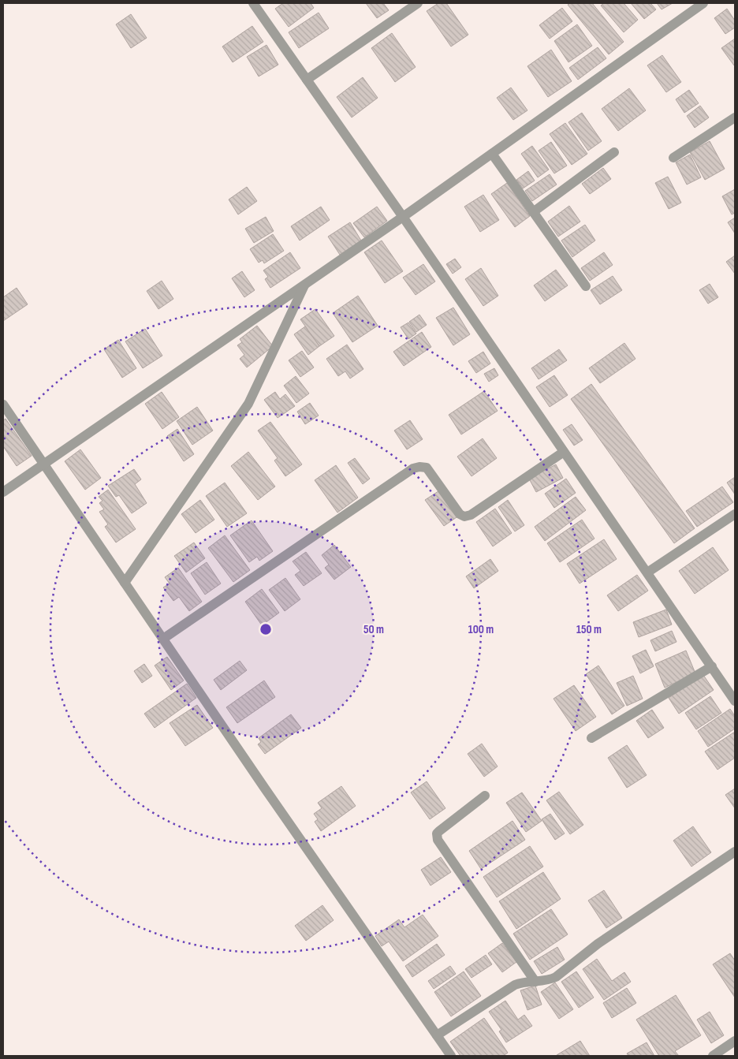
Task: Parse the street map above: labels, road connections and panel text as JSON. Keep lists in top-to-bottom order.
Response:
{
  "rings": ["50 m", "100 m", "150 m"]
}
